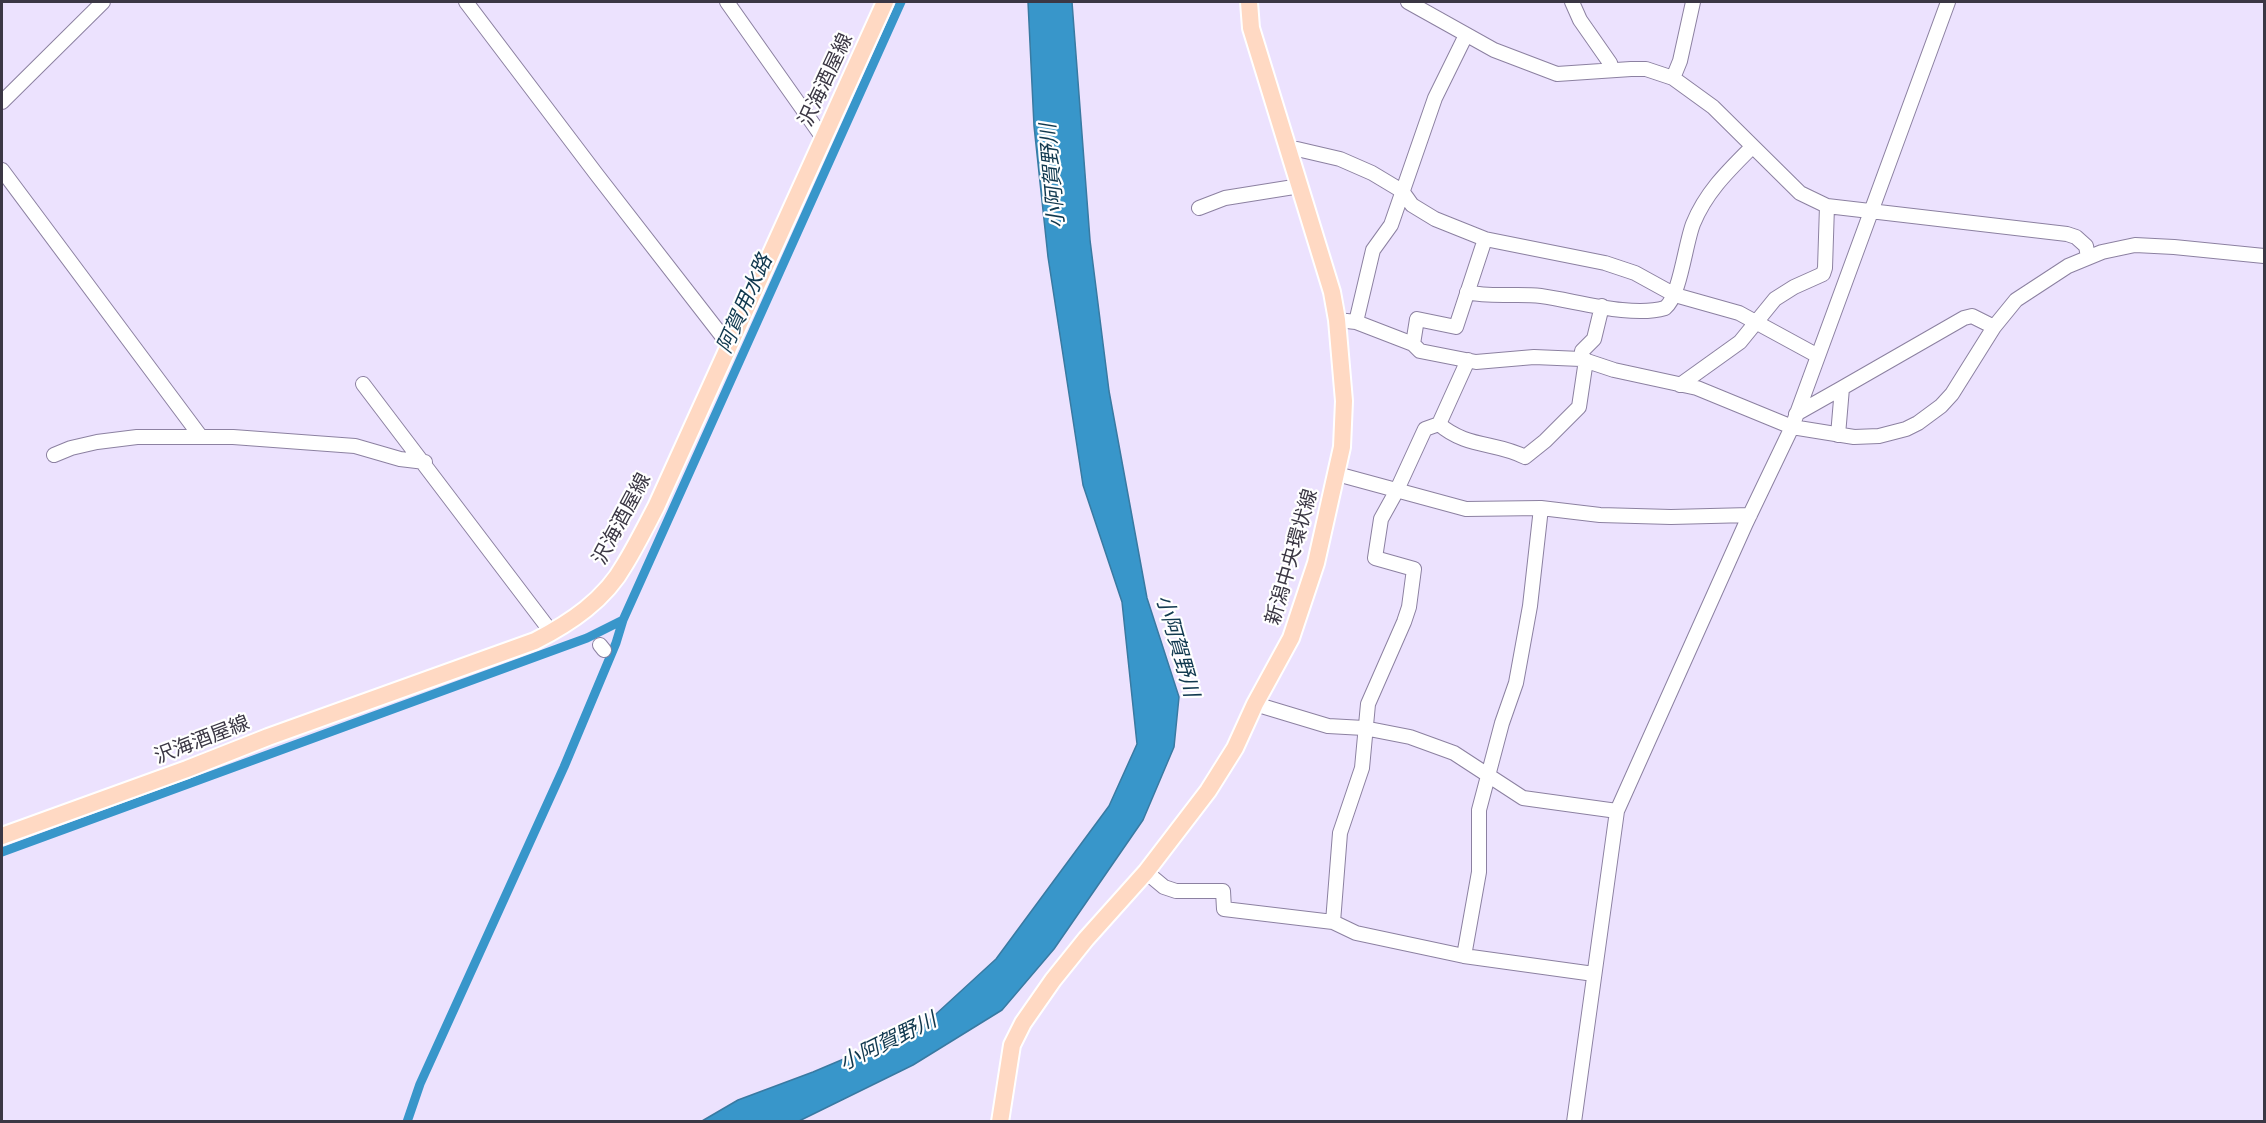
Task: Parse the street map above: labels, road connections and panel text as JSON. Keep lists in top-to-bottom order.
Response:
{
  "streets": {
    "main road": ["沢海酒屋線", "新潟中央環状線"]
  },
  "water": ["小阿賀野川", "阿賀用水路"]
}
